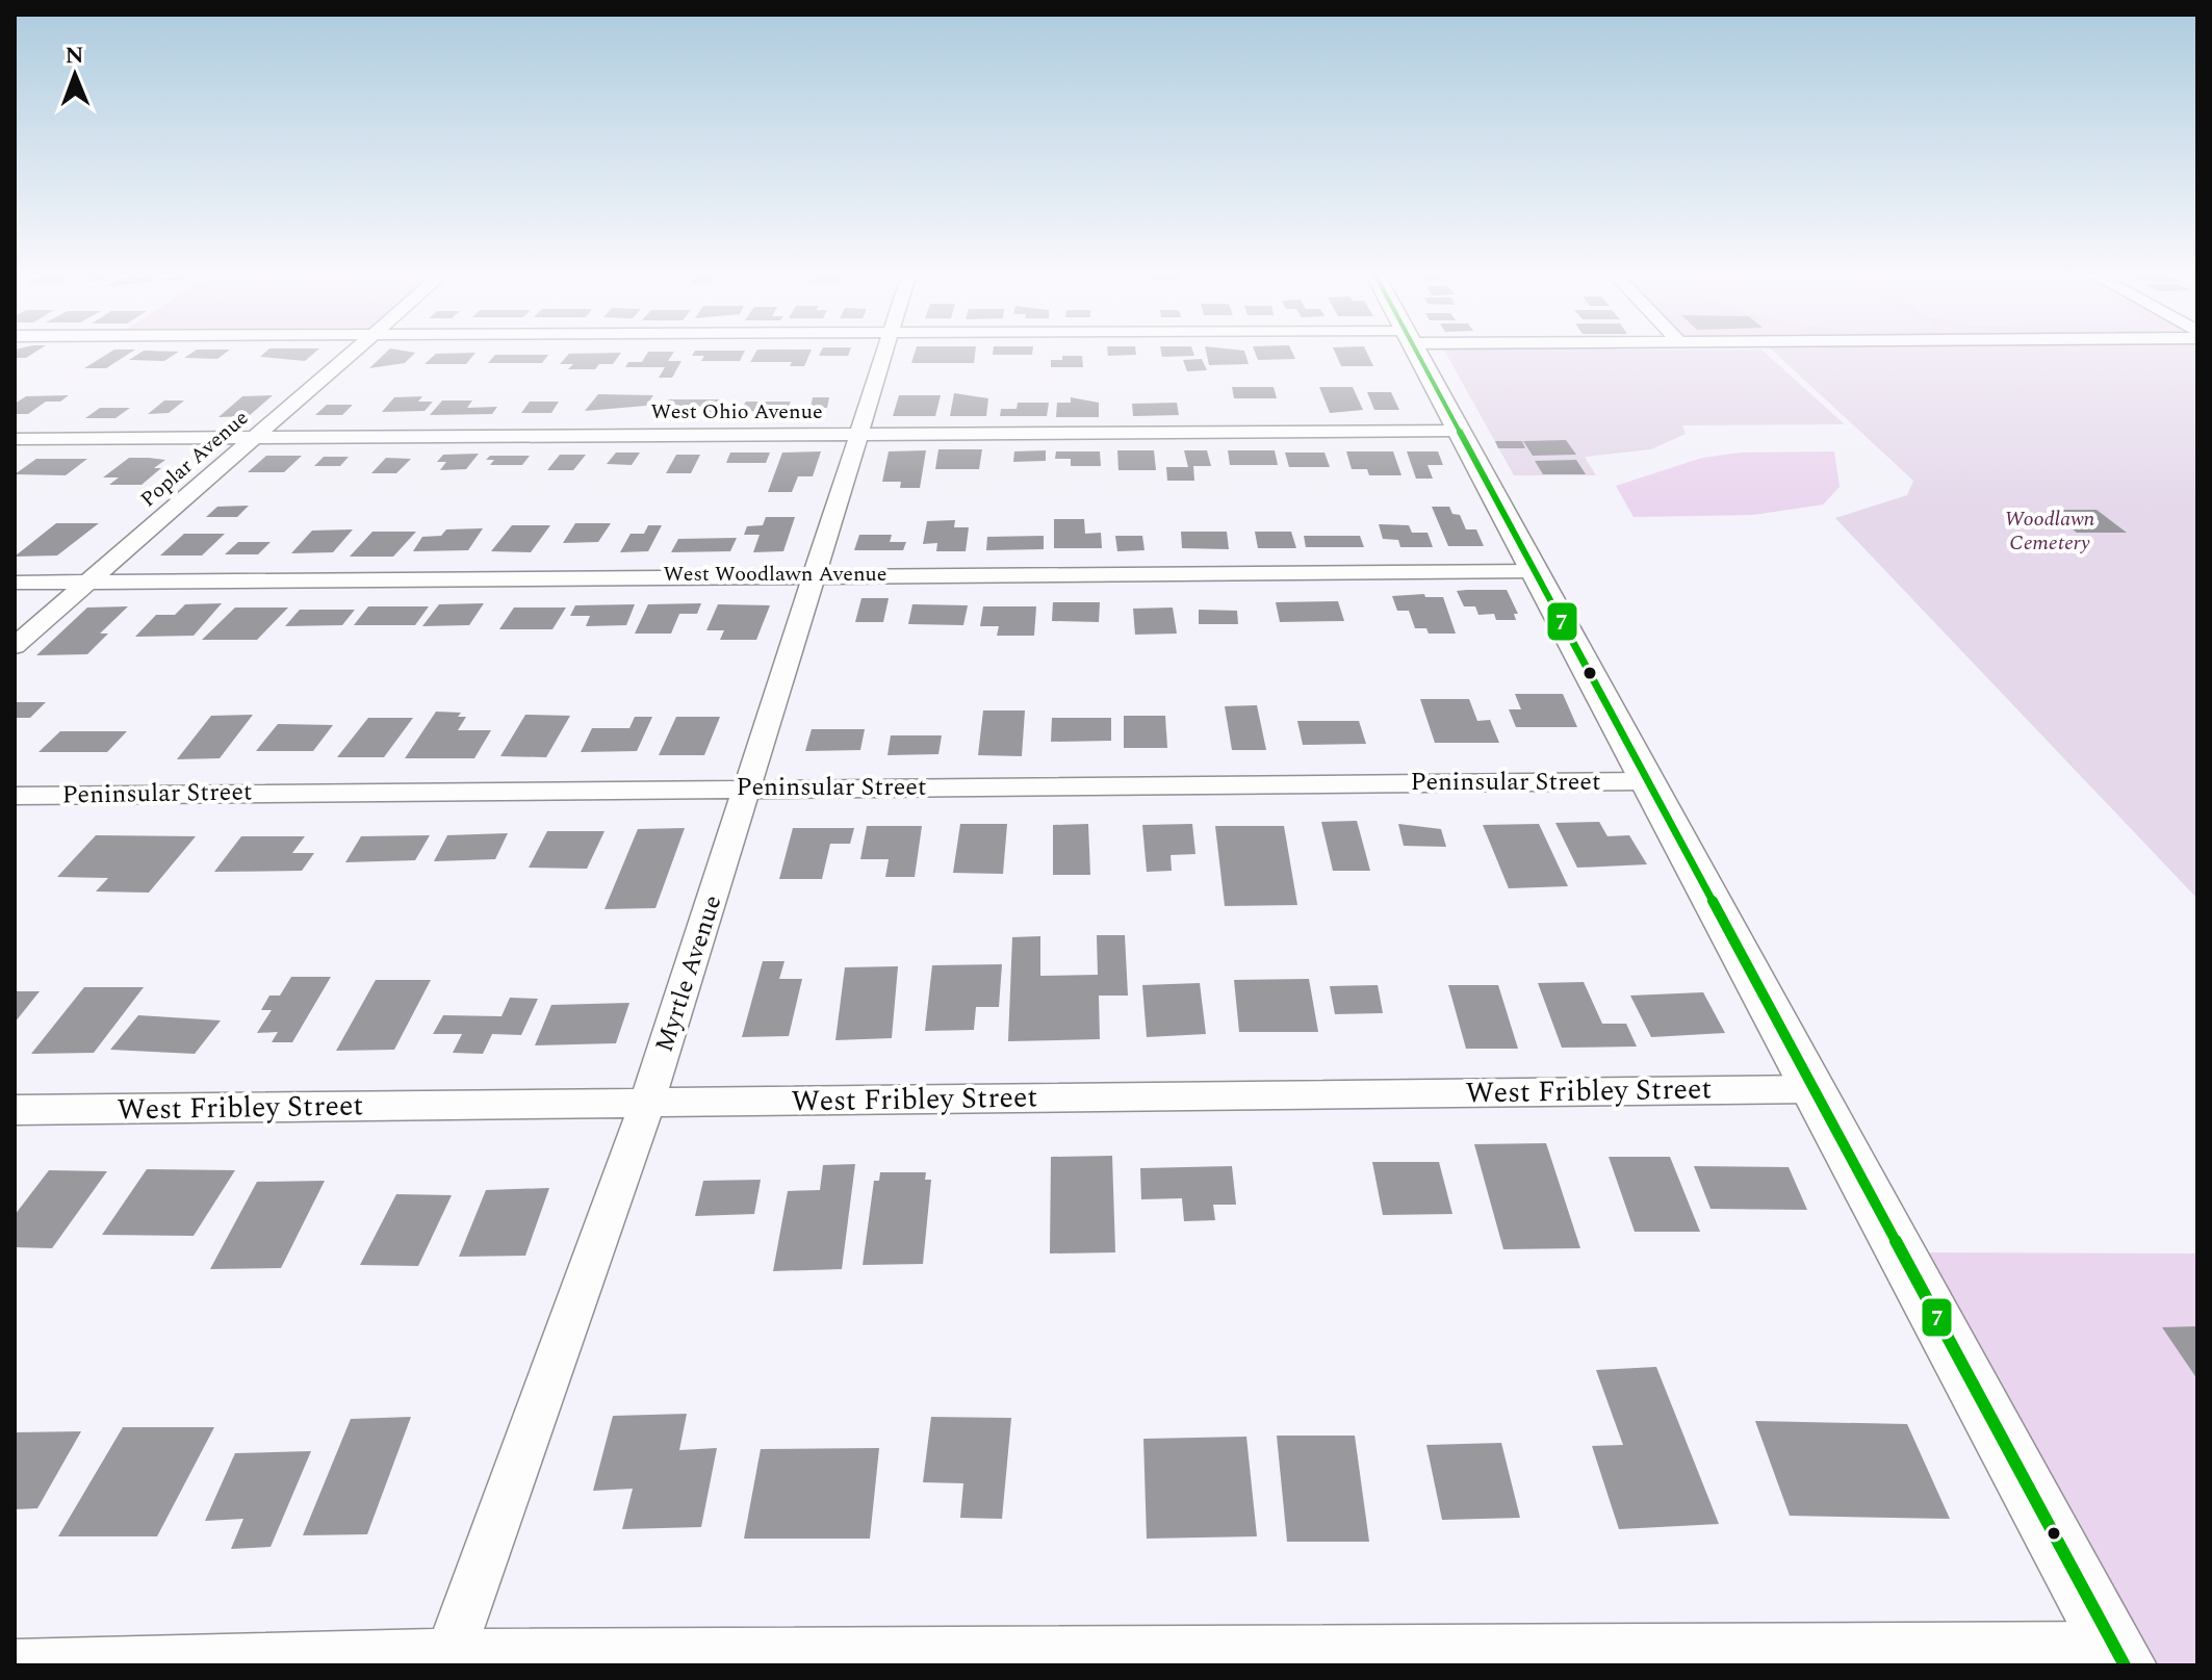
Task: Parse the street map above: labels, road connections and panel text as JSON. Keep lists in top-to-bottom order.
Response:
{
  "streets": {
    "street": [
      "West Ohio Avenue",
      "Poplar Avenue",
      "West Woodlawn Avenue",
      "Peninsular Street",
      "Myrtle Avenue",
      "West Fribley Street"
    ]
  },
  "crossings": [
    ["West Ohio Avenue", "Poplar Avenue"],
    ["West Ohio Avenue", "Myrtle Avenue"],
    ["Poplar Avenue", "West Woodlawn Avenue"],
    ["West Woodlawn Avenue", "Myrtle Avenue"],
    ["Peninsular Street", "Myrtle Avenue"],
    ["Myrtle Avenue", "West Fribley Street"]
  ],
  "parks": ["Woodlawn Cemetery"],
  "lines": ["transit line 7"],
  "north": "top"
}
